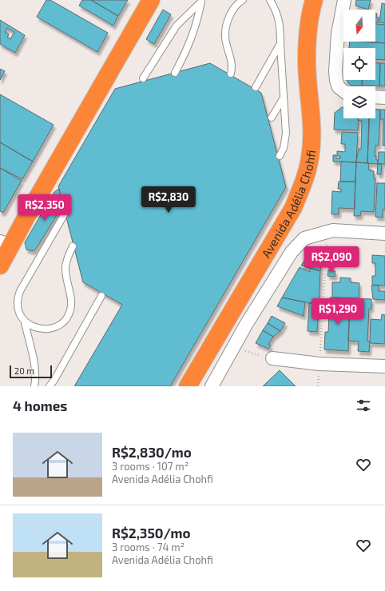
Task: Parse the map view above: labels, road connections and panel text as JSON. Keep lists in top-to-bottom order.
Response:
{
  "streets": {
    "highway": ["Avenida Adélia Chohfi"]
  },
  "scale_bar": "20 m",
  "north": "bottom",
  "page": {
    "price": [
      "R$2,830",
      "R$2,350",
      "R$2,090",
      "R$1,290"
    ],
    "scale": "20 m",
    "heading": "4 homes",
    "list": [
      {
        "name": "R$2,830/mo",
        "note": "3 rooms · 107 m² · Avenida Adélia Chohfi"
      },
      {
        "name": "R$2,350/mo",
        "note": "3 rooms · 74 m² · Avenida Adélia Chohfi"
      }
    ]
  }
}
